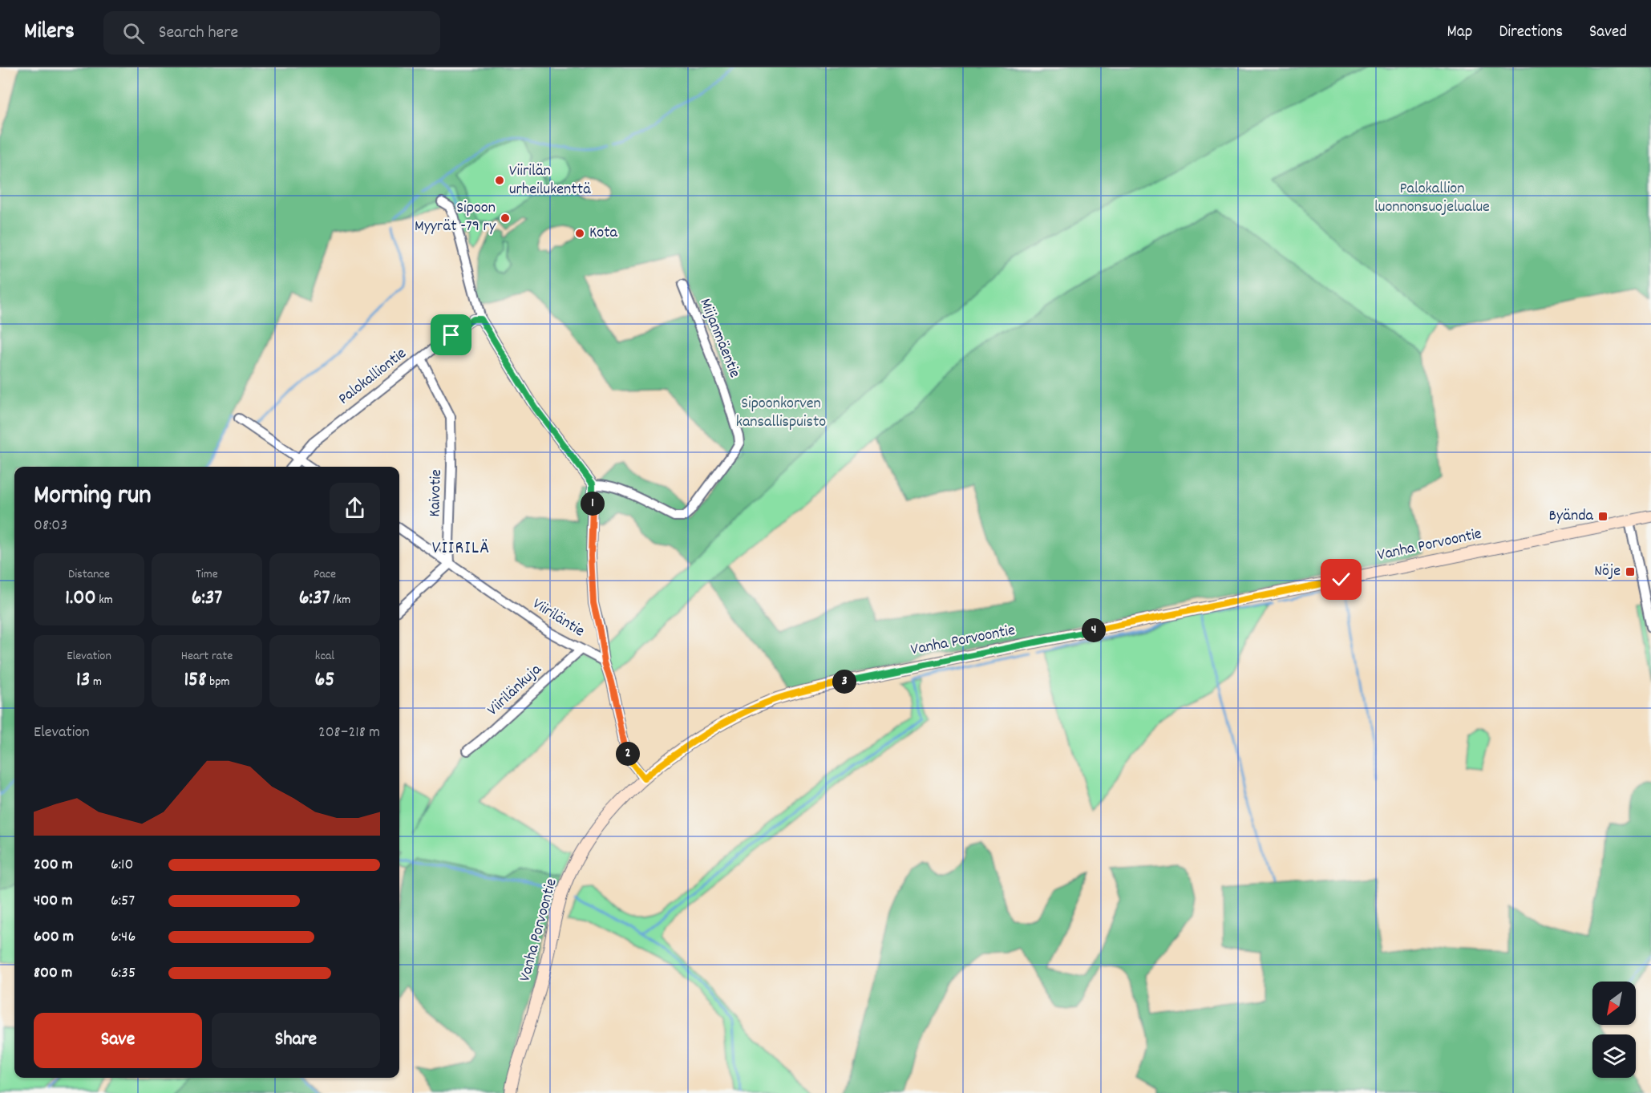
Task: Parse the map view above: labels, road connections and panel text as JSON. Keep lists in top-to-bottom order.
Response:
{
  "streets": {
    "street": [
      "Miijanmäentie",
      "Palokalliontie",
      "Kaivotie",
      "Vanha Porvoontie",
      "Viiriläntie",
      "Viirilänkuja"
    ]
  },
  "crossings": [
    ["Palokalliontie", "Kaivotie"],
    ["Kaivotie", "Viiriläntie"],
    ["Viiriläntie", "Viirilänkuja"]
  ],
  "districts": ["VIIRILÄ"],
  "parks": ["Palokallion luonnonsuojelualue", "Sipoonkorven kansallispuisto"],
  "places": {
    "other": ["Viirilän urheilukenttä", "Sipoon Myyrät -79 ry", "Kota"],
    "transit": ["Byända", "Nöje"]
  },
  "north": "bottom left",
  "page": {
    "header": "Milers",
    "search": "Search here",
    "nav": ["Map", "Directions", "Saved"],
    "heading": ["Morning run", "08:03"],
    "pins": [
      "1",
      "4",
      "3",
      "2"
    ],
    "stats": [
      ["Distance", "1.00 km"],
      ["Time", "6:37"],
      ["Pace", "6:37 /km"],
      ["Elevation", "13 m"],
      ["Heart rate", "158 bpm"],
      ["kcal", "65"]
    ],
    "chart": ["Elevation", "208–218 m"],
    "list": [
      {
        "name": "200 m",
        "note": "6:10"
      },
      {
        "name": "400 m",
        "note": "6:57"
      },
      {
        "name": "600 m",
        "note": "6:46"
      },
      {
        "name": "800 m",
        "note": "6:35"
      }
    ],
    "buttons": ["Save", "Share"]
  }
}
